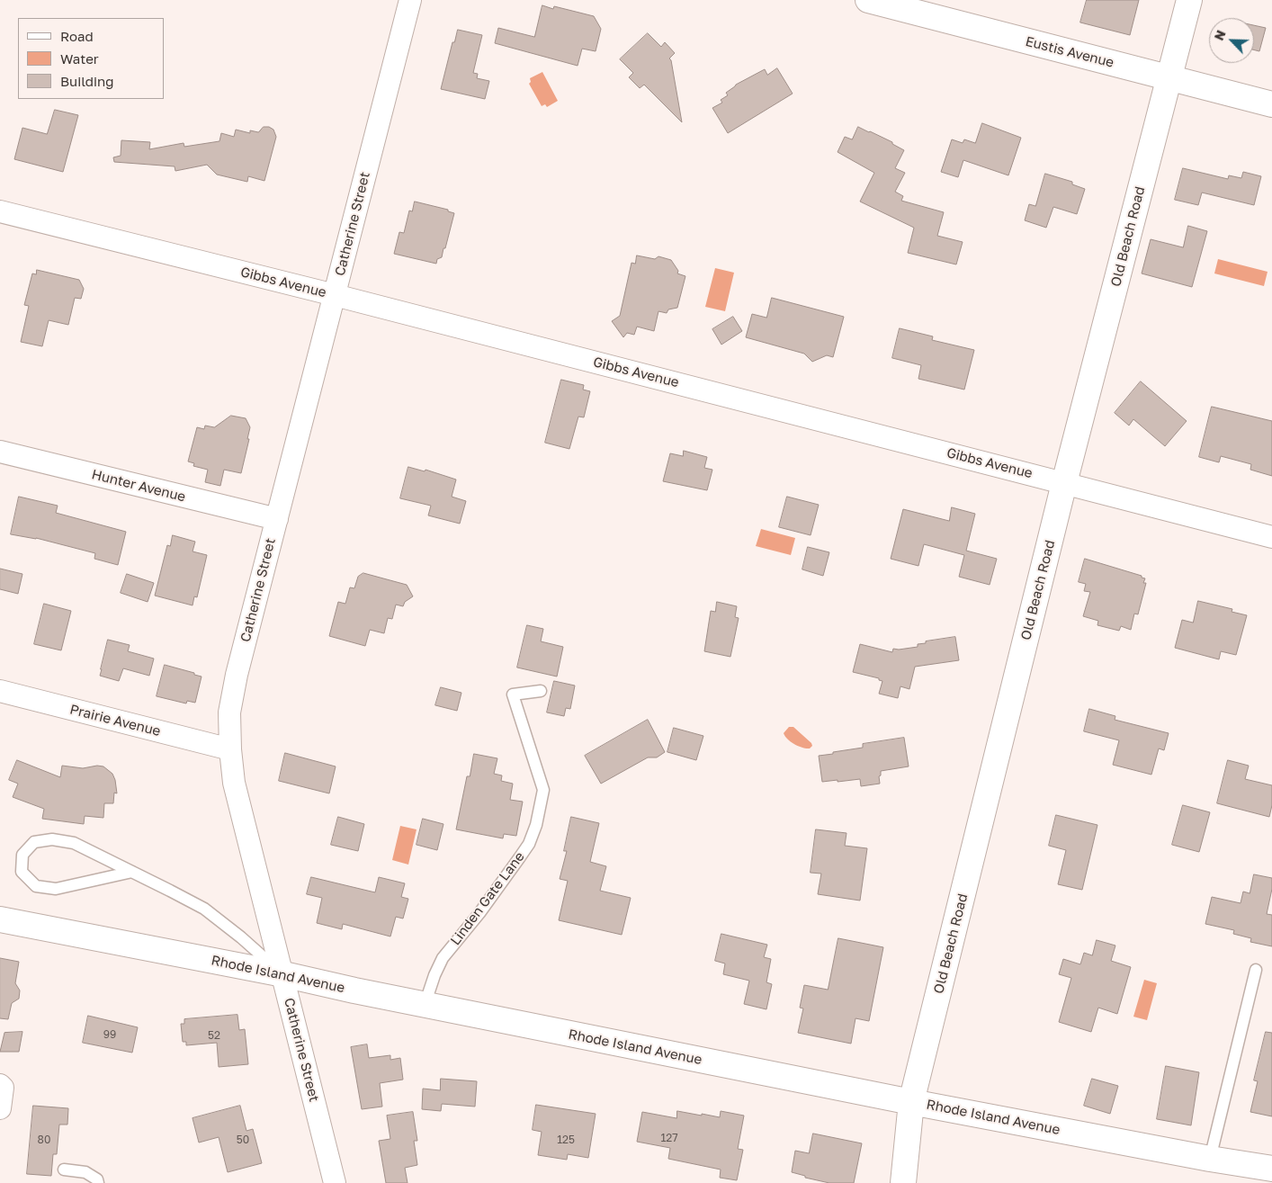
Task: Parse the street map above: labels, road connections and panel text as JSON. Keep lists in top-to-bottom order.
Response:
{
  "streets": {
    "street": [
      "Eustis Avenue",
      "Catherine Street",
      "Old Beach Road",
      "Gibbs Avenue",
      "Hunter Avenue",
      "Prairie Avenue",
      "Rhode Island Avenue"
    ],
    "lane": ["Linden Gate Lane"]
  },
  "crossings": [
    ["Eustis Avenue", "Old Beach Road"],
    ["Catherine Street", "Gibbs Avenue"],
    ["Catherine Street", "Hunter Avenue"],
    ["Catherine Street", "Prairie Avenue"],
    ["Catherine Street", "Rhode Island Avenue"],
    ["Old Beach Road", "Gibbs Avenue"],
    ["Old Beach Road", "Rhode Island Avenue"],
    ["Linden Gate Lane", "Rhode Island Avenue"]
  ],
  "house_numbers": [
    "99",
    "52",
    "127",
    "80",
    "50",
    "125"
  ],
  "legend": ["Road", "Water", "Building"],
  "north": "top left"
}
